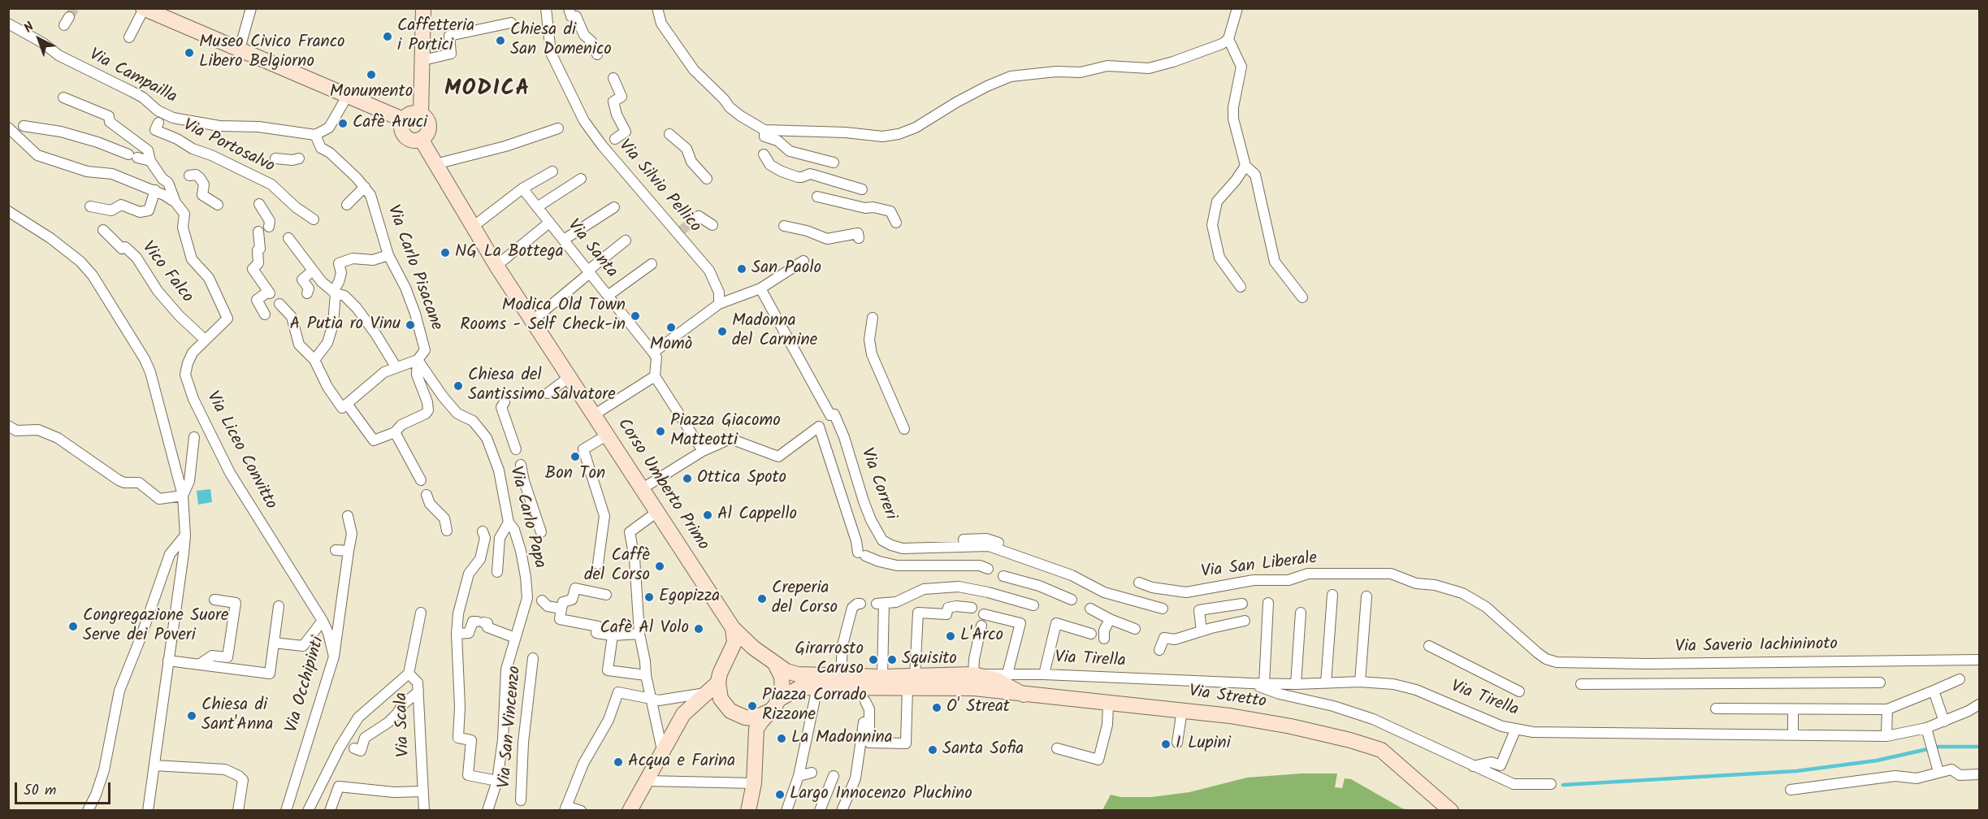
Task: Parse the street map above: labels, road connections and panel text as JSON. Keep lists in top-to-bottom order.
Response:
{
  "streets": {
    "street": [
      "Via Campailla",
      "Via Portosalvo",
      "Via Silvio Pellico",
      "Via Santa",
      "Via Carlo Pisacane",
      "Vico Falco",
      "Via Liceo Convitto",
      "Via Correri",
      "Corso Umberto Primo",
      "Via Carlo Papa",
      "Via San Liberale",
      "Via Saverio Iachininoto",
      "Via Tirella",
      "Via Occhipinti",
      "Via Stretto",
      "Via Scala",
      "Via San Vincenzo"
    ]
  },
  "crossings": [
    ["Via Campailla", "Via Portosalvo"],
    ["Via Campailla", "Via Carlo Pisacane"],
    ["Via Carlo Pisacane", "Via Carlo Papa"],
    ["Vico Falco", "Via Liceo Convitto"],
    ["Via Liceo Convitto", "Via Occhipinti"],
    ["Via San Liberale", "Via Saverio Iachininoto"]
  ],
  "districts": ["MODICA"],
  "places": [
    "Caffetteria i Portici",
    "Chiesa di San Domenico",
    "Museo Civico Franco Libero Belgiorno",
    "Monumento",
    "Cafè Aruci",
    "NG La Bottega",
    "San Paolo",
    "Modica Old Town Rooms - Self Check-in",
    "A Putia ro Vinu",
    "Momò",
    "Madonna del Carmine",
    "Chiesa del Santissimo Salvatore",
    "Piazza Giacomo Matteotti",
    "Bon Ton",
    "Ottica Spoto",
    "Al Cappello",
    "Caffè del Corso",
    "Egopizza",
    "Creperia del Corso",
    "Congregazione Suore Serve dei Poveri",
    "Cafè Al Volo",
    "L'Arco",
    "Girarrosto Caruso",
    "Squisito",
    "Piazza Corrado Rizzone",
    "O' Streat",
    "Chiesa di Sant'Anna",
    "La Madonnina",
    "I Lupini",
    "Santa Sofia",
    "Acqua e Farina",
    "Largo Innocenzo Pluchino"
  ],
  "scale_bar": "50 m",
  "north": "top left"
}
